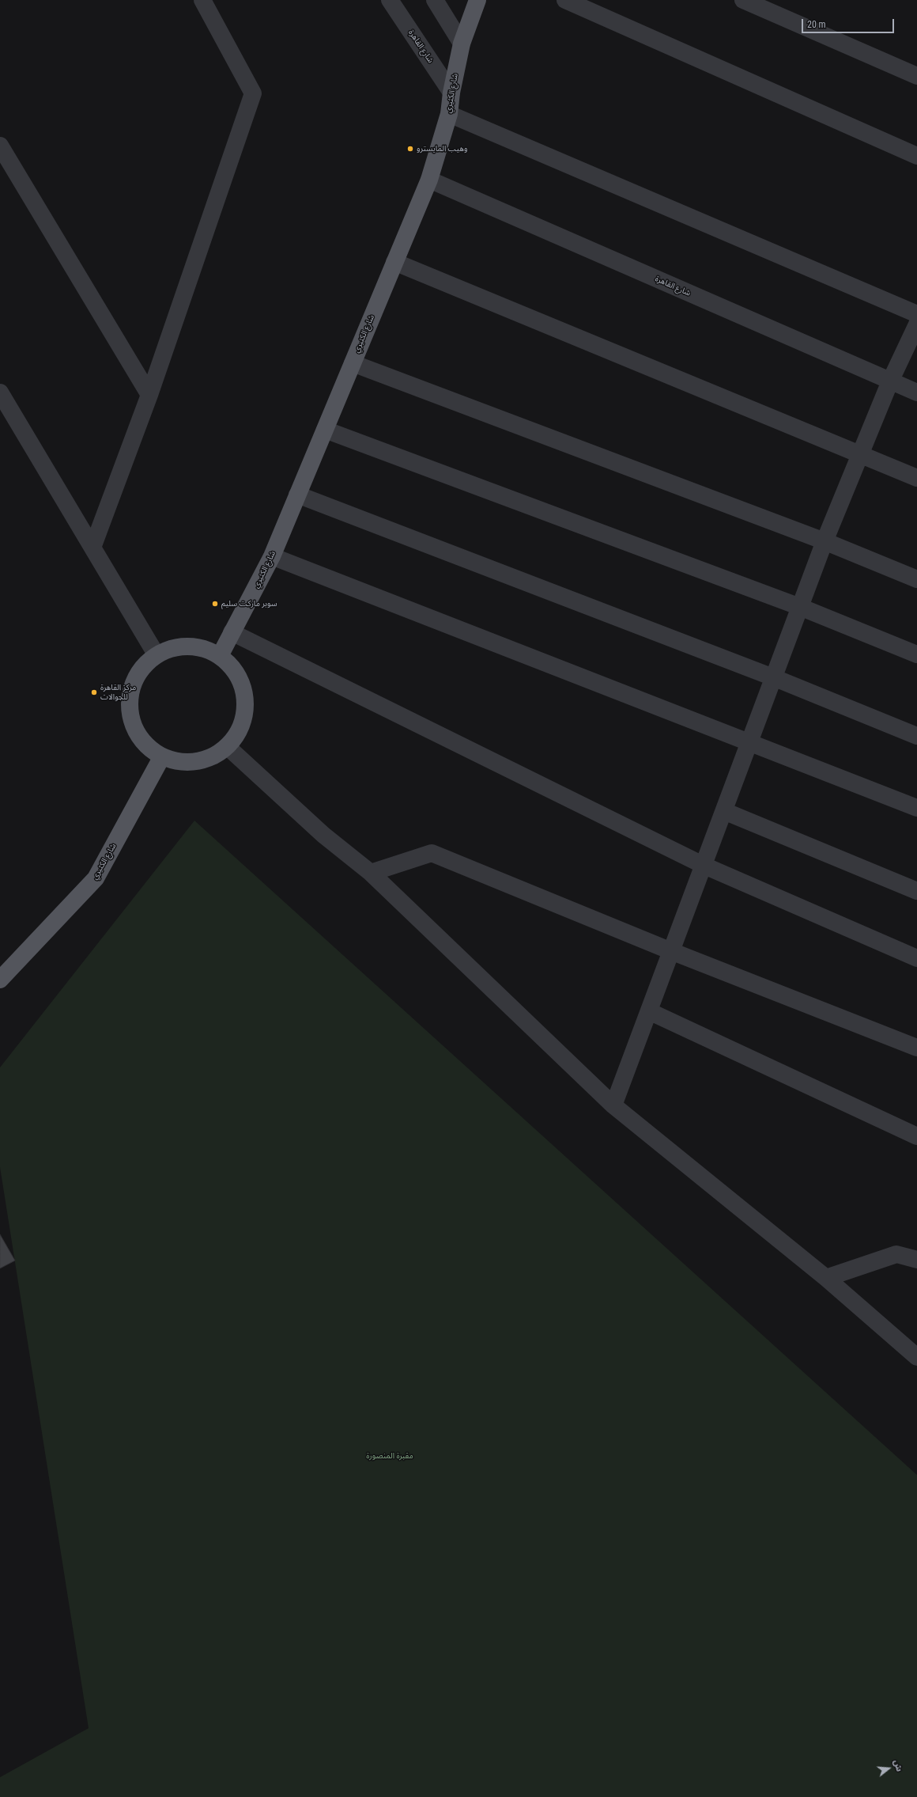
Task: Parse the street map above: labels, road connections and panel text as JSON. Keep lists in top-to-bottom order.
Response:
{
  "streets": {
    "main road": ["شارع الكثيري"],
    "street": ["شارع القاهرة"]
  },
  "crossings": [
    ["شارع القاهرة", "شارع الكثيري"]
  ],
  "parks": ["مقبرة المنصورة"],
  "places": ["وهيب المايسترو", "سوبر ماركت سليم", "مركز القاهرة للجوالات"],
  "scale_bar": "20 m",
  "north": "right"
}
